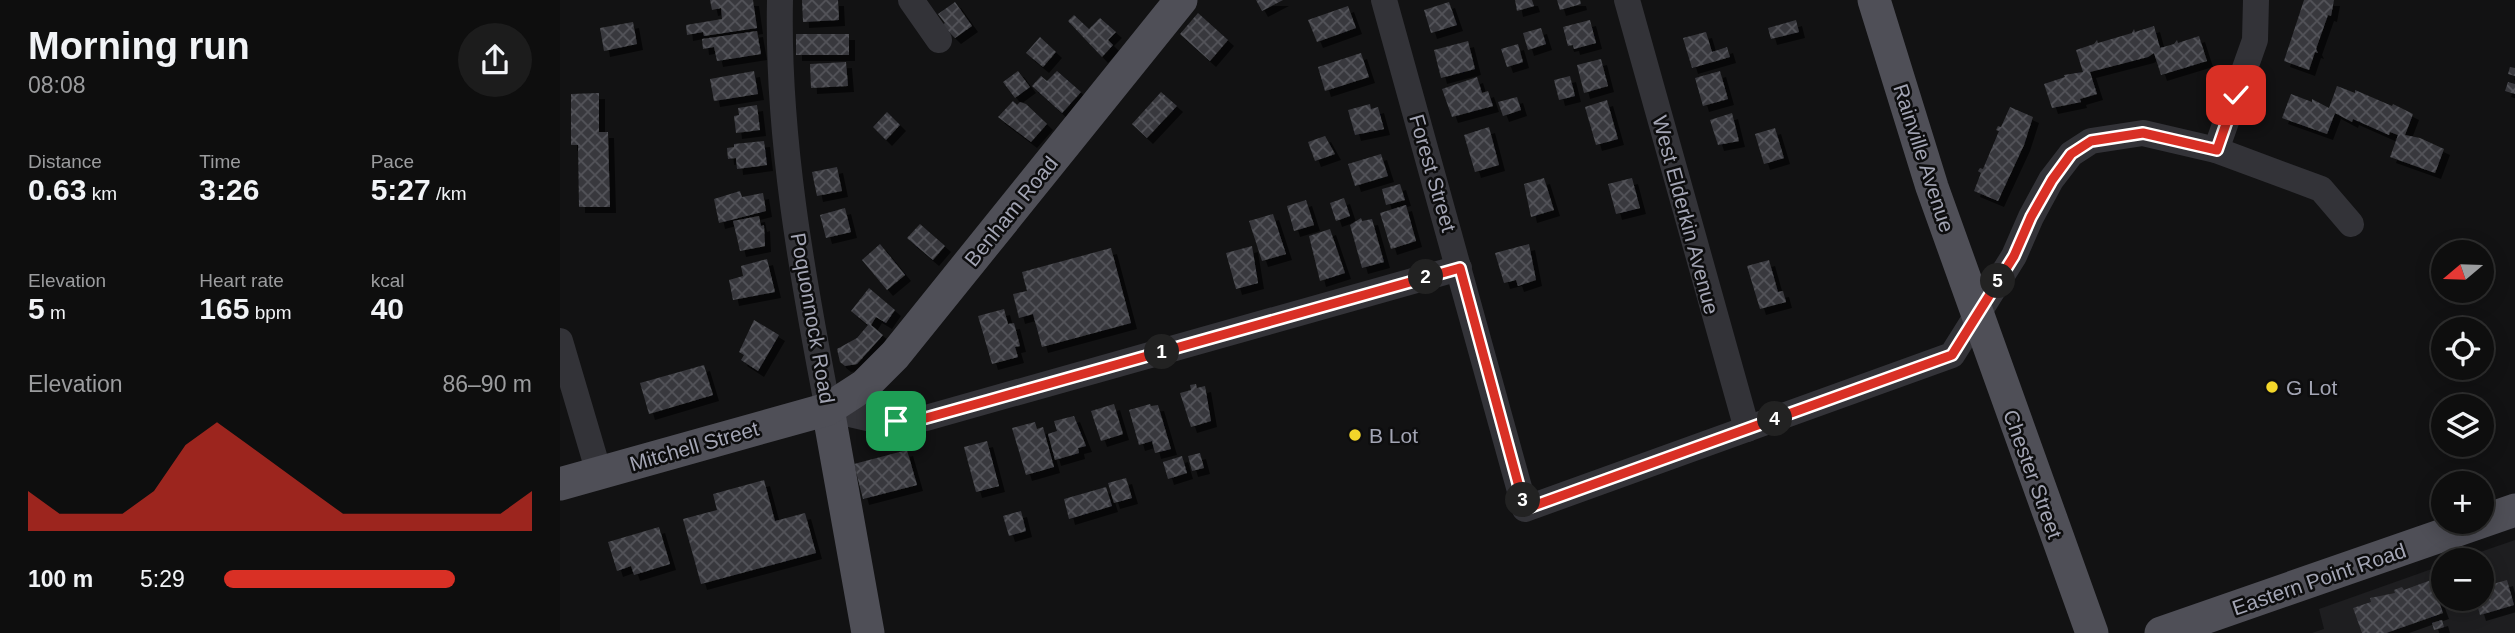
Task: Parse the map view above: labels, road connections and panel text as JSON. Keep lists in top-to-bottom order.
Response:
{
  "streets": {
    "main road": [
      "Rainville Avenue",
      "Benham Road",
      "Poquonnock Road",
      "Mitchell Street",
      "Chester Street",
      "Eastern Point Road"
    ],
    "street": ["Forest Street", "West Elderkin Avenue"]
  },
  "crossings": [
    ["Rainville Avenue", "Chester Street"],
    ["Forest Street", "West Elderkin Avenue"],
    ["Benham Road", "Poquonnock Road"],
    ["Benham Road", "Mitchell Street"],
    ["Poquonnock Road", "Mitchell Street"]
  ],
  "places": ["G Lot", "B Lot"],
  "north": "left",
  "page": {
    "heading": ["Morning run", "08:08"],
    "stats": [
      ["Distance", "0.63 km"],
      ["Time", "3:26"],
      ["Pace", "5:27 /km"],
      ["Elevation", "5 m"],
      ["Heart rate", "165 bpm"],
      ["kcal", "40"]
    ],
    "map_buttons": ["+", "−"],
    "pins": [
      "2",
      "5",
      "1",
      "4",
      "3"
    ],
    "chart": ["Elevation", "86–90 m"],
    "list": [
      {
        "name": "100 m",
        "note": "5:29"
      }
    ]
  }
}
